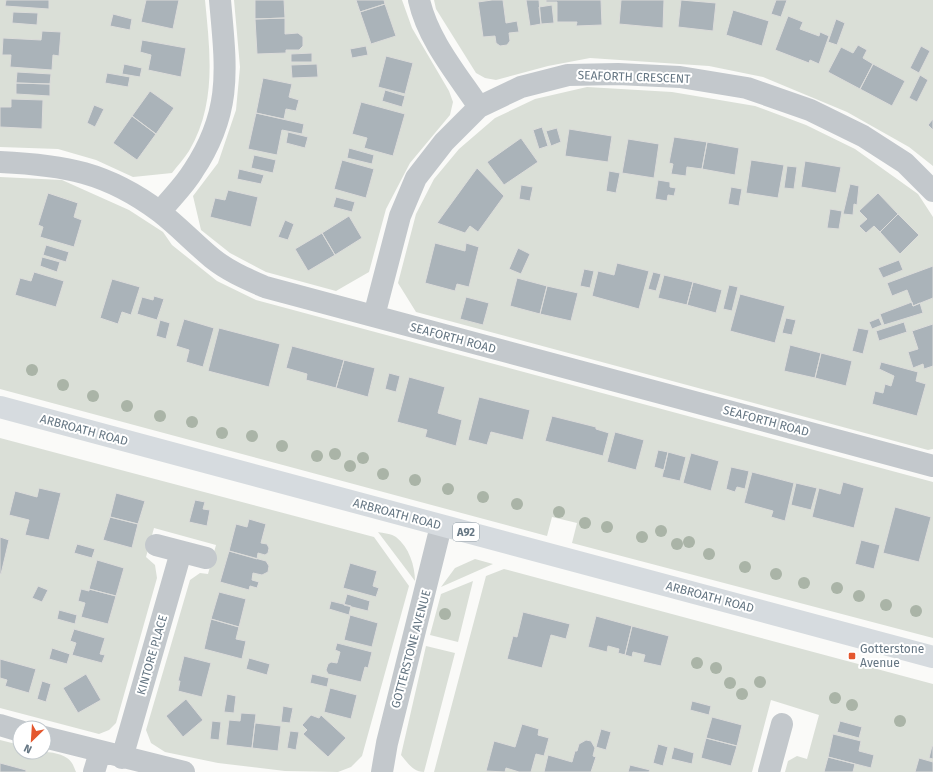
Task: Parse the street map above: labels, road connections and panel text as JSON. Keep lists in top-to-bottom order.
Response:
{
  "streets": {
    "main road": ["ARBROATH ROAD", "A92"],
    "street": [
      "SEAFORTH CRESCENT",
      "SEAFORTH ROAD",
      "GOTTERSTONE AVENUE",
      "KINTORE PLACE"
    ]
  },
  "crossings": [
    ["SEAFORTH CRESCENT", "SEAFORTH ROAD"],
    ["ARBROATH ROAD", "GOTTERSTONE AVENUE"]
  ],
  "places": {
    "transit": ["Gotterstone Avenue"]
  },
  "north": "bottom left"
}
